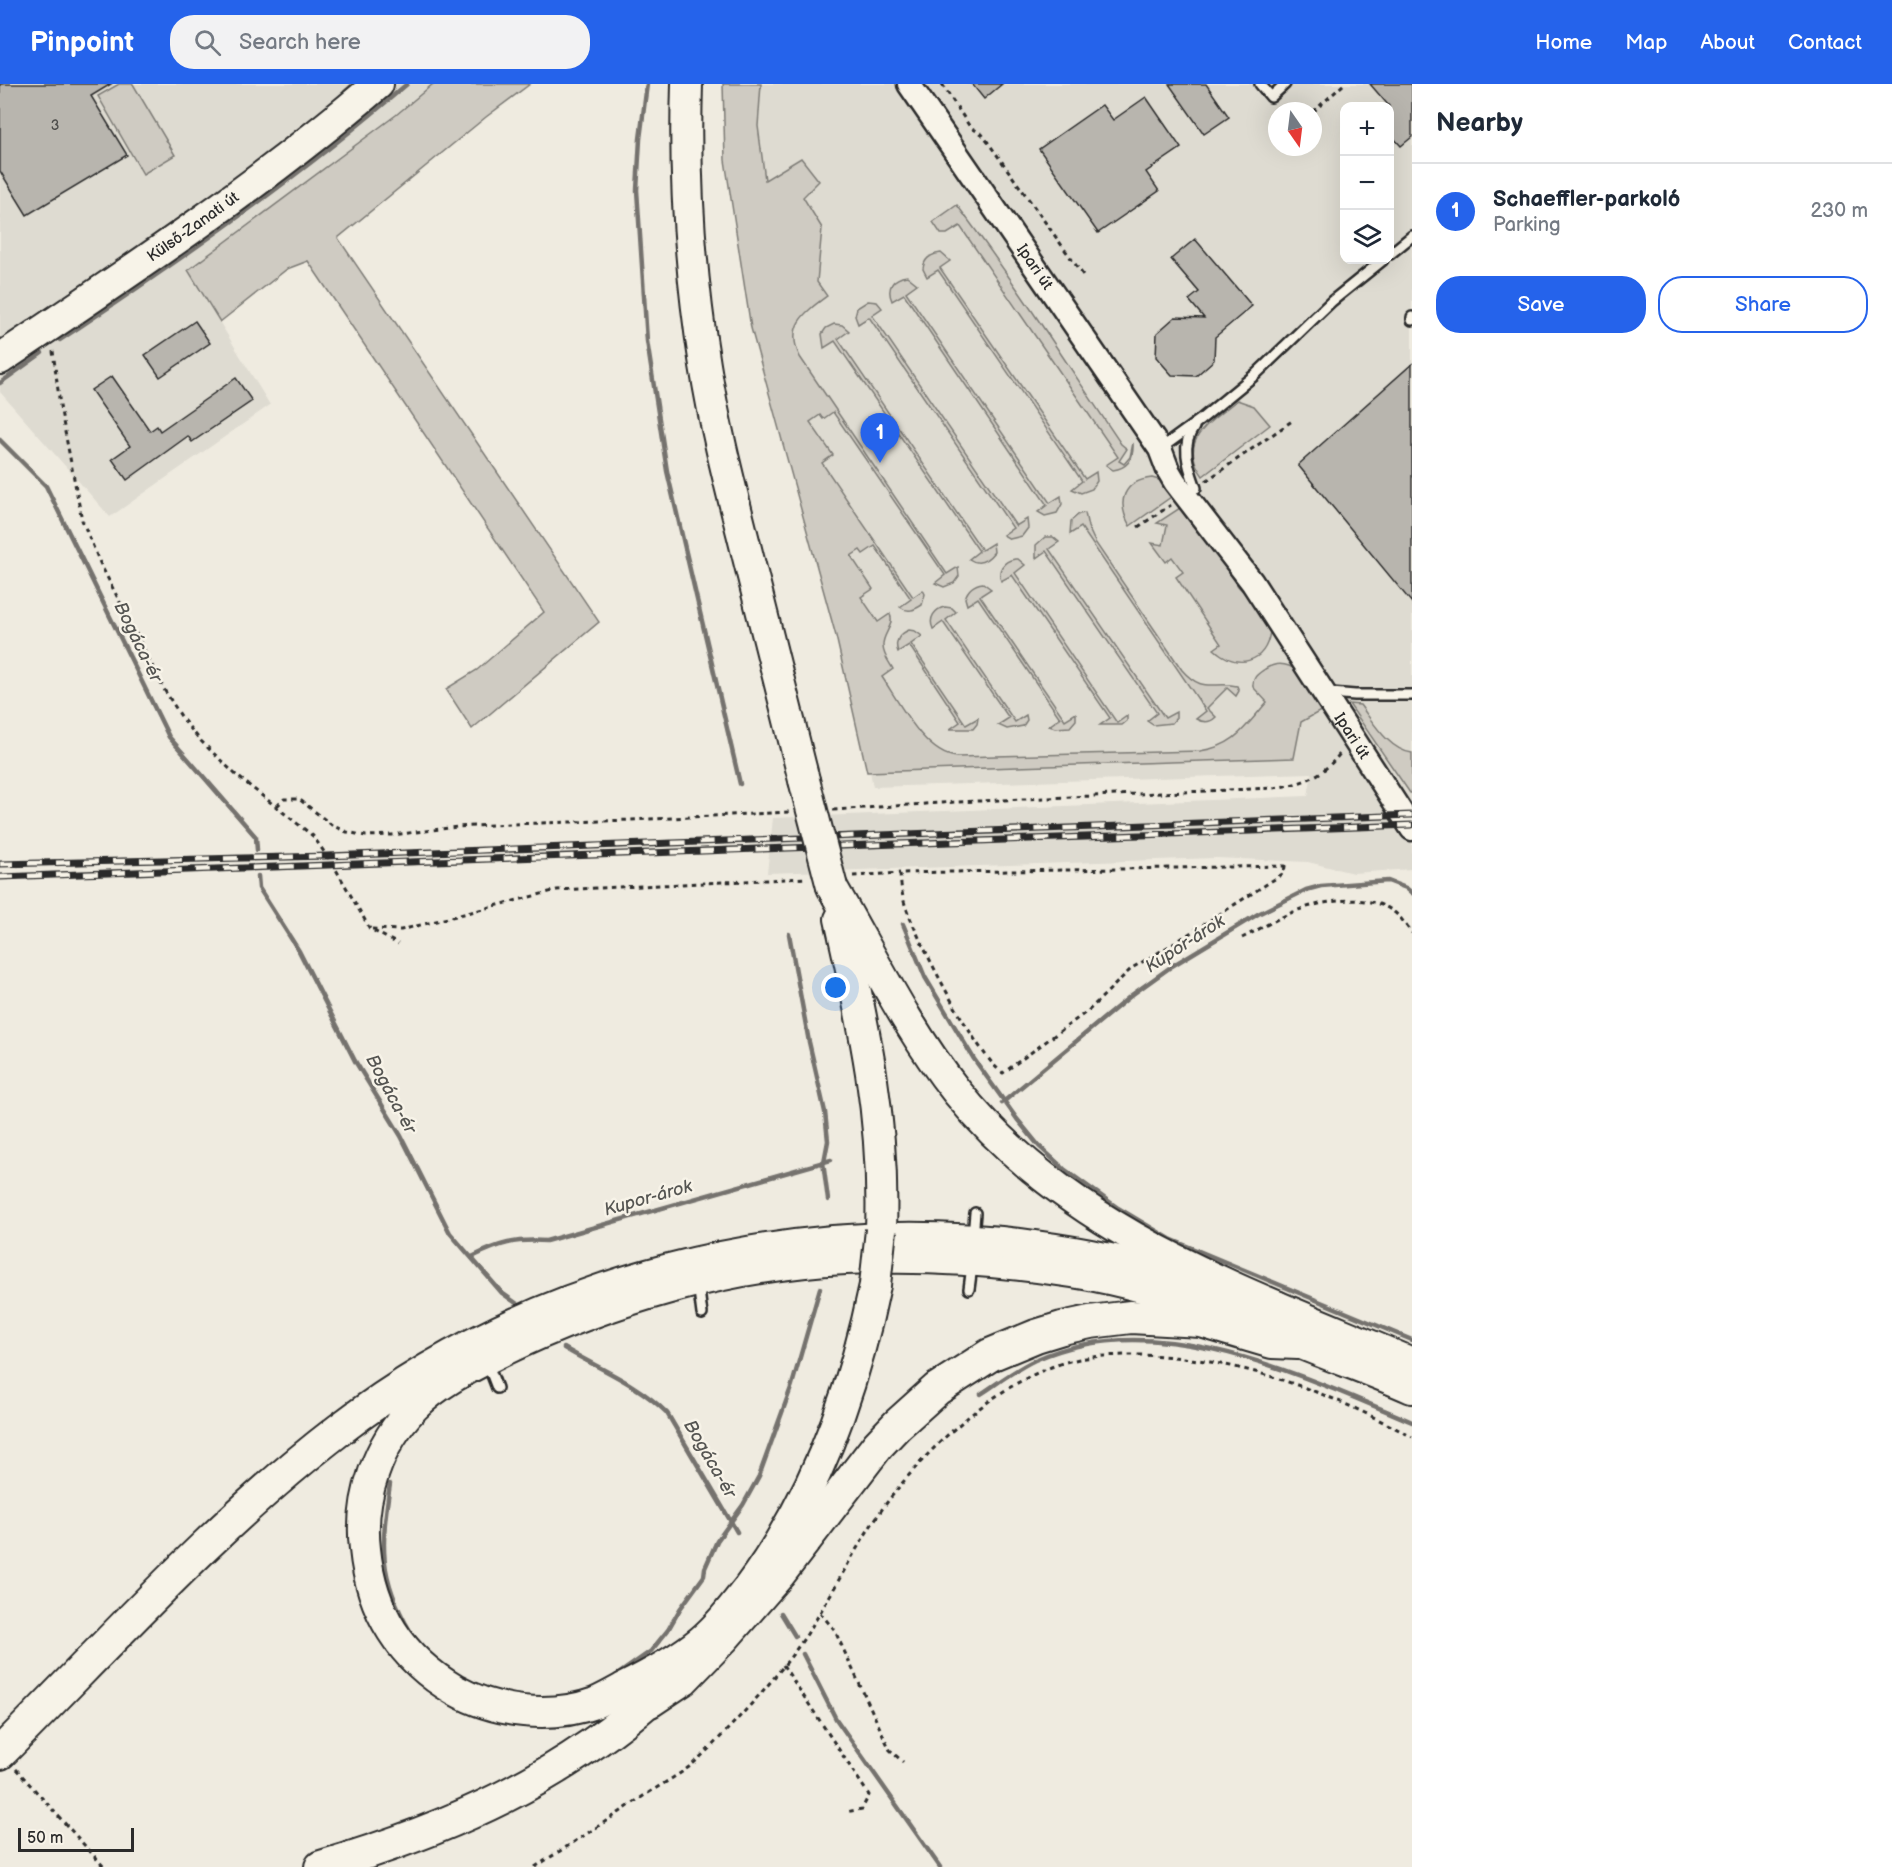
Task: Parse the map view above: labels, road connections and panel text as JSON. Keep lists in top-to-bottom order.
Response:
{
  "streets": {
    "main road": ["Külső-Zanati út"],
    "street": ["Ipari út"]
  },
  "water": ["Bogáca-ér", "Kupor-árok"],
  "house_numbers": ["3"],
  "scale_bar": "50 m",
  "north": "bottom",
  "page": {
    "header": "Pinpoint",
    "search": "Search here",
    "nav": [
      "Home",
      "Map",
      "About",
      "Contact"
    ],
    "heading": "Nearby",
    "map_buttons": ["+", "−"],
    "list": [
      {
        "mark": "1",
        "name": "Schaeffler-parkoló",
        "note": "Parking",
        "value": "230 m"
      }
    ],
    "buttons": ["Save", "Share"],
    "pins": "1",
    "scale": "50 m"
  }
}
